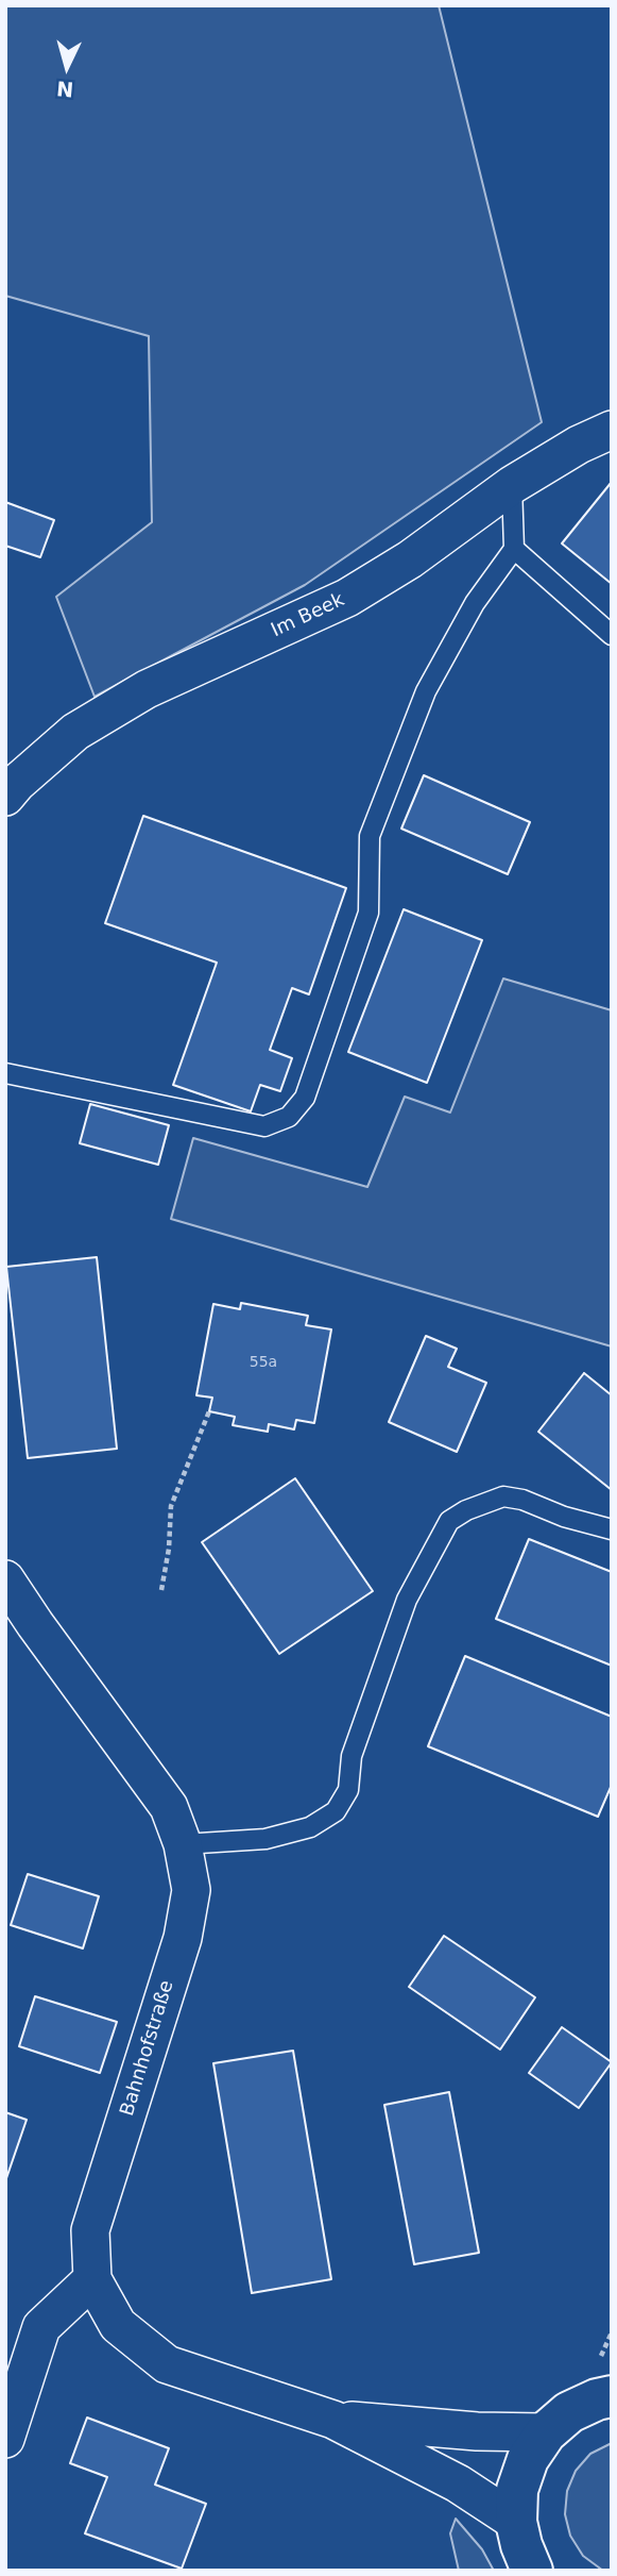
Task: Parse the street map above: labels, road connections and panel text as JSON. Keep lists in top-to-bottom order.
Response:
{
  "streets": {
    "street": ["Im Beek", "Bahnhofstraße"]
  },
  "house_numbers": ["55a"],
  "north": "bottom"
}
